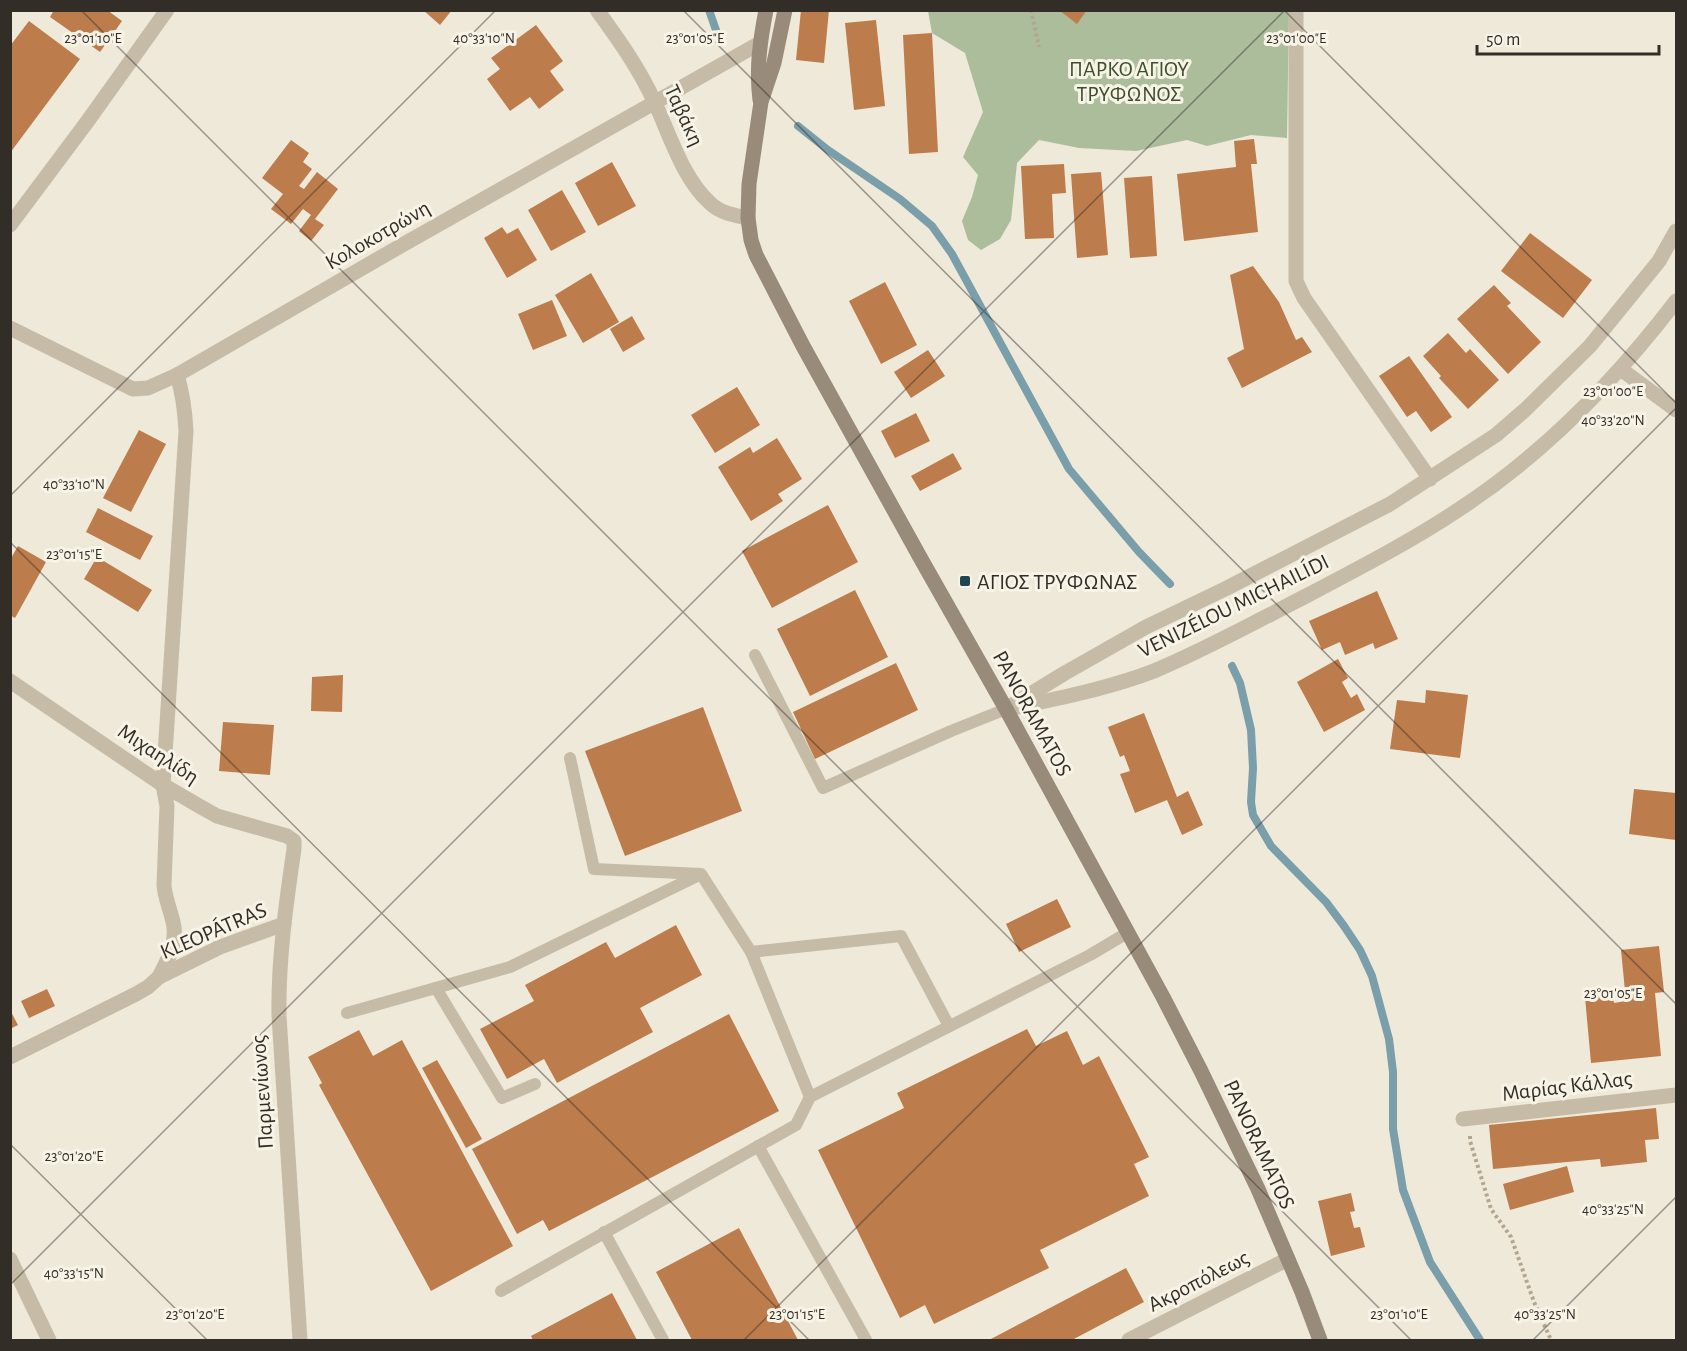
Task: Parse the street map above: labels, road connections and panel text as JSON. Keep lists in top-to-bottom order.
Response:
{
  "streets": {
    "main road": ["PANORAMATOS"],
    "street": [
      "Ταβάκη",
      "Κολοκοτρώνη",
      "VENIZÉLOU MICHAILÍDI",
      "Μιχαηλίδη",
      "KLEOPÁTRAS",
      "Μαρίας Κάλλας",
      "Παρμενίωνος",
      "Ακροπόλεως"
    ]
  },
  "crossings": [
    ["Ταβάκη", "Κολοκοτρώνη"],
    ["Ταβάκη", "PANORAMATOS"],
    ["Κολοκοτρώνη", "PANORAMATOS"],
    ["Κολοκοτρώνη", "KLEOPÁTRAS"],
    ["VENIZÉLOU MICHAILÍDI", "PANORAMATOS"],
    ["PANORAMATOS", "Ακροπόλεως"],
    ["Μιχαηλίδη", "KLEOPÁTRAS"],
    ["Μιχαηλίδη", "Παρμενίωνος"],
    ["KLEOPÁTRAS", "Παρμενίωνος"]
  ],
  "parks": ["ΠΑΡΚΟ ΑΓΙΟΥ ΤΡΥΦΩΝΟΣ"],
  "places": {
    "transit": ["ΑΓΙΟΣ ΤΡΥΦΩΝΑΣ"]
  },
  "scale_bar": "50 m",
  "coordinates": [
    "23°01'10\"E",
    "40°33'10\"N",
    "23°01'05\"E",
    "23°01'00\"E",
    "40°33'20\"N",
    "23°01'15\"E",
    "23°01'20\"E",
    "40°33'25\"N",
    "40°33'15\"N"
  ]
}
